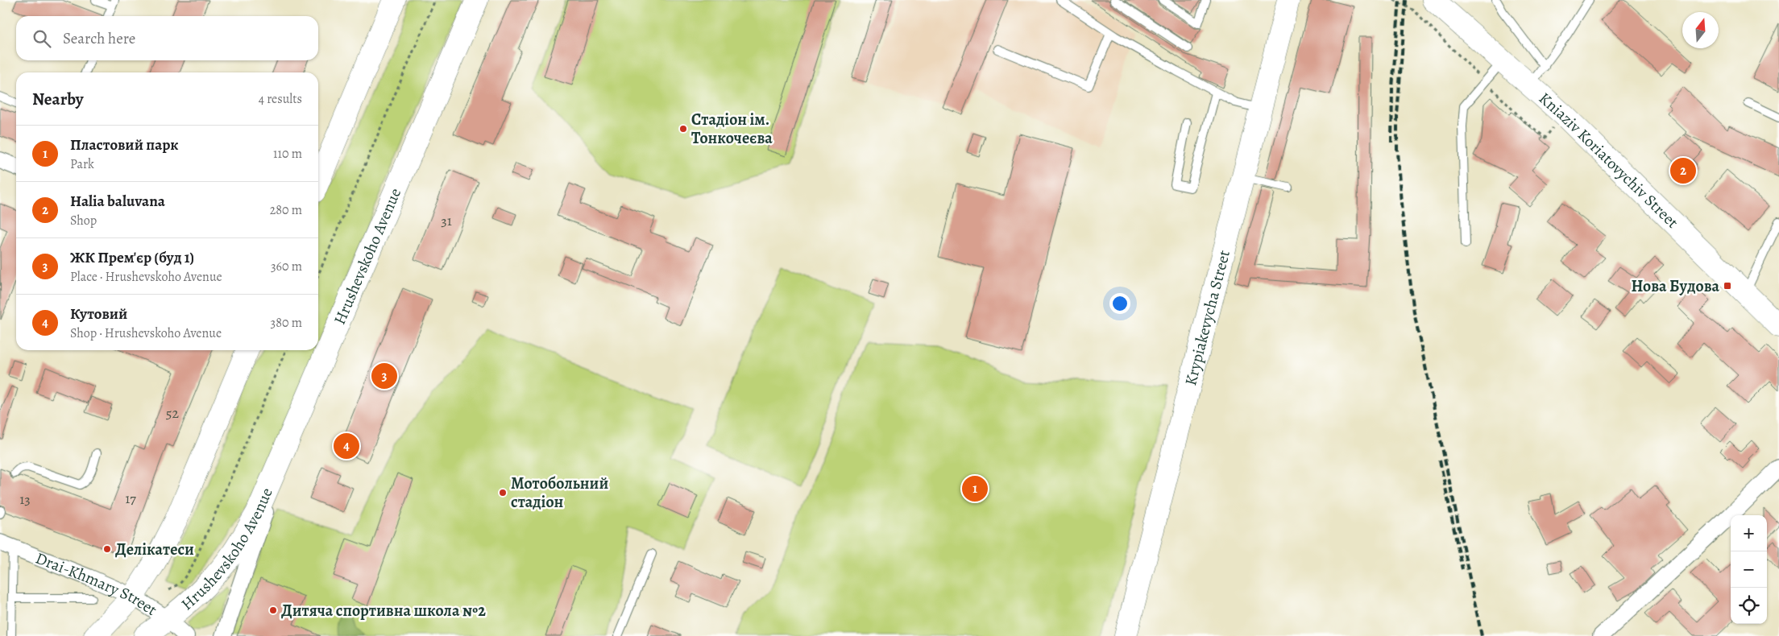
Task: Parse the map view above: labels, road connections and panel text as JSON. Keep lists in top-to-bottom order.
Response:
{
  "streets": {
    "main road": ["Kniaziv Koriatovychiv Street", "Hrushevskoho Avenue", "Krypiakevycha Street"],
    "street": ["Drai-Khmary Street"]
  },
  "crossings": [
    ["Hrushevskoho Avenue", "Drai-Khmary Street"]
  ],
  "places": {
    "other": [
      "Стадіон ім. Тонкочеєва",
      "Мотобольний стадіон",
      "Делікатеси",
      "Дитяча спортивна школа №2"
    ],
    "transit": ["Нова Будова"]
  },
  "house_numbers": [
    "31",
    "52",
    "17",
    "13"
  ],
  "north": "top",
  "page": {
    "search": "Search here",
    "heading": ["Nearby", "4 results"],
    "list": [
      {
        "mark": "1",
        "name": "Пластовий парк",
        "note": "Park",
        "value": "110 m"
      },
      {
        "mark": "2",
        "name": "Halia baluvana",
        "note": "Shop",
        "value": "280 m"
      },
      {
        "mark": "3",
        "name": "ЖК Прем'єр (буд 1)",
        "note": "Place · Hrushevskoho Avenue",
        "value": "360 m"
      },
      {
        "mark": "4",
        "name": "Кутовий",
        "note": "Shop · Hrushevskoho Avenue",
        "value": "380 m"
      }
    ],
    "pins": [
      "2",
      "3",
      "4",
      "1"
    ],
    "map_buttons": ["+", "−"]
  }
}
